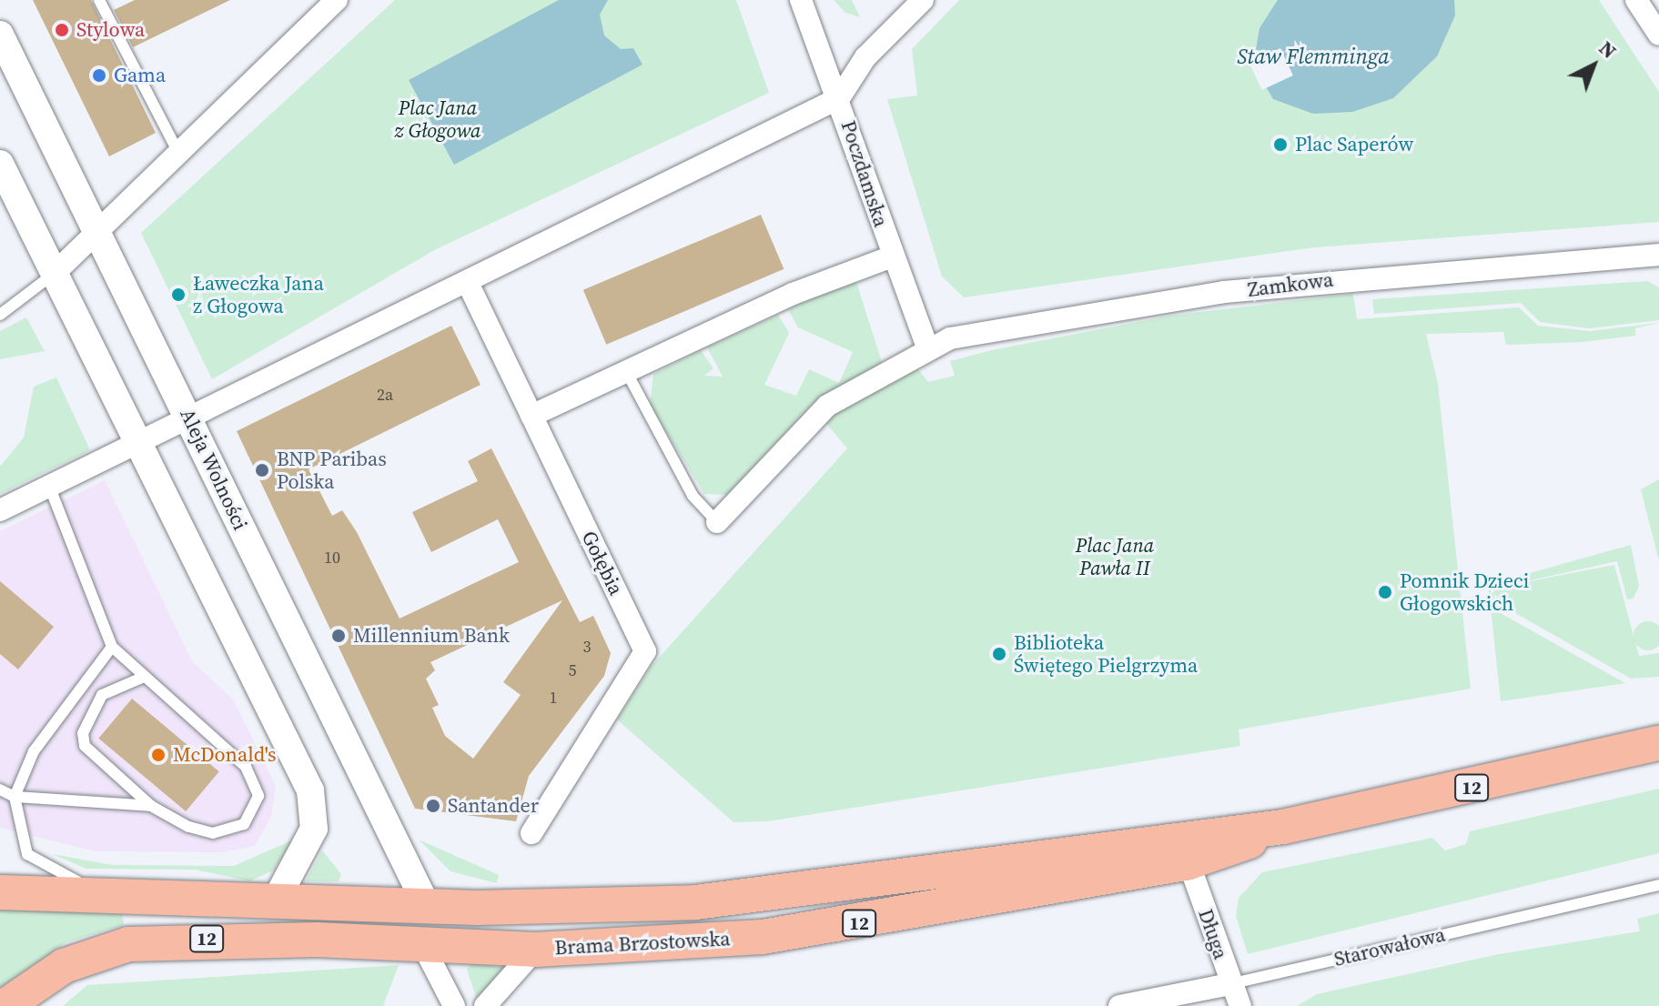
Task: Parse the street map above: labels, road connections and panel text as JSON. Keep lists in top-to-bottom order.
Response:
{
  "streets": {
    "main road": ["12", "Brama Brzostowska"],
    "street": [
      "Poczdamska",
      "Zamkowa",
      "Aleja Wolności",
      "Gołębia",
      "Długa",
      "Starowałowa"
    ]
  },
  "crossings": [
    ["Poczdamska", "Zamkowa"],
    ["Aleja Wolności", "Brama Brzostowska"],
    ["Długa", "Brama Brzostowska"],
    ["Długa", "Starowałowa"]
  ],
  "water": ["Staw Flemminga"],
  "parks": ["Plac Jana z Głogowa", "Plac Jana Pawła II"],
  "places": [
    "Stylowa",
    "Gama",
    "Plac Saperów",
    "Ławeczka Jana z Głogowa",
    "BNP Paribas Polska",
    "Pomnik Dzieci Głogowskich",
    "Millennium Bank",
    "Biblioteka Świętego Pielgrzyma",
    "McDonald's",
    "Santander"
  ],
  "house_numbers": [
    "2a",
    "10",
    "3",
    "5",
    "1"
  ],
  "north": "top right"
}
